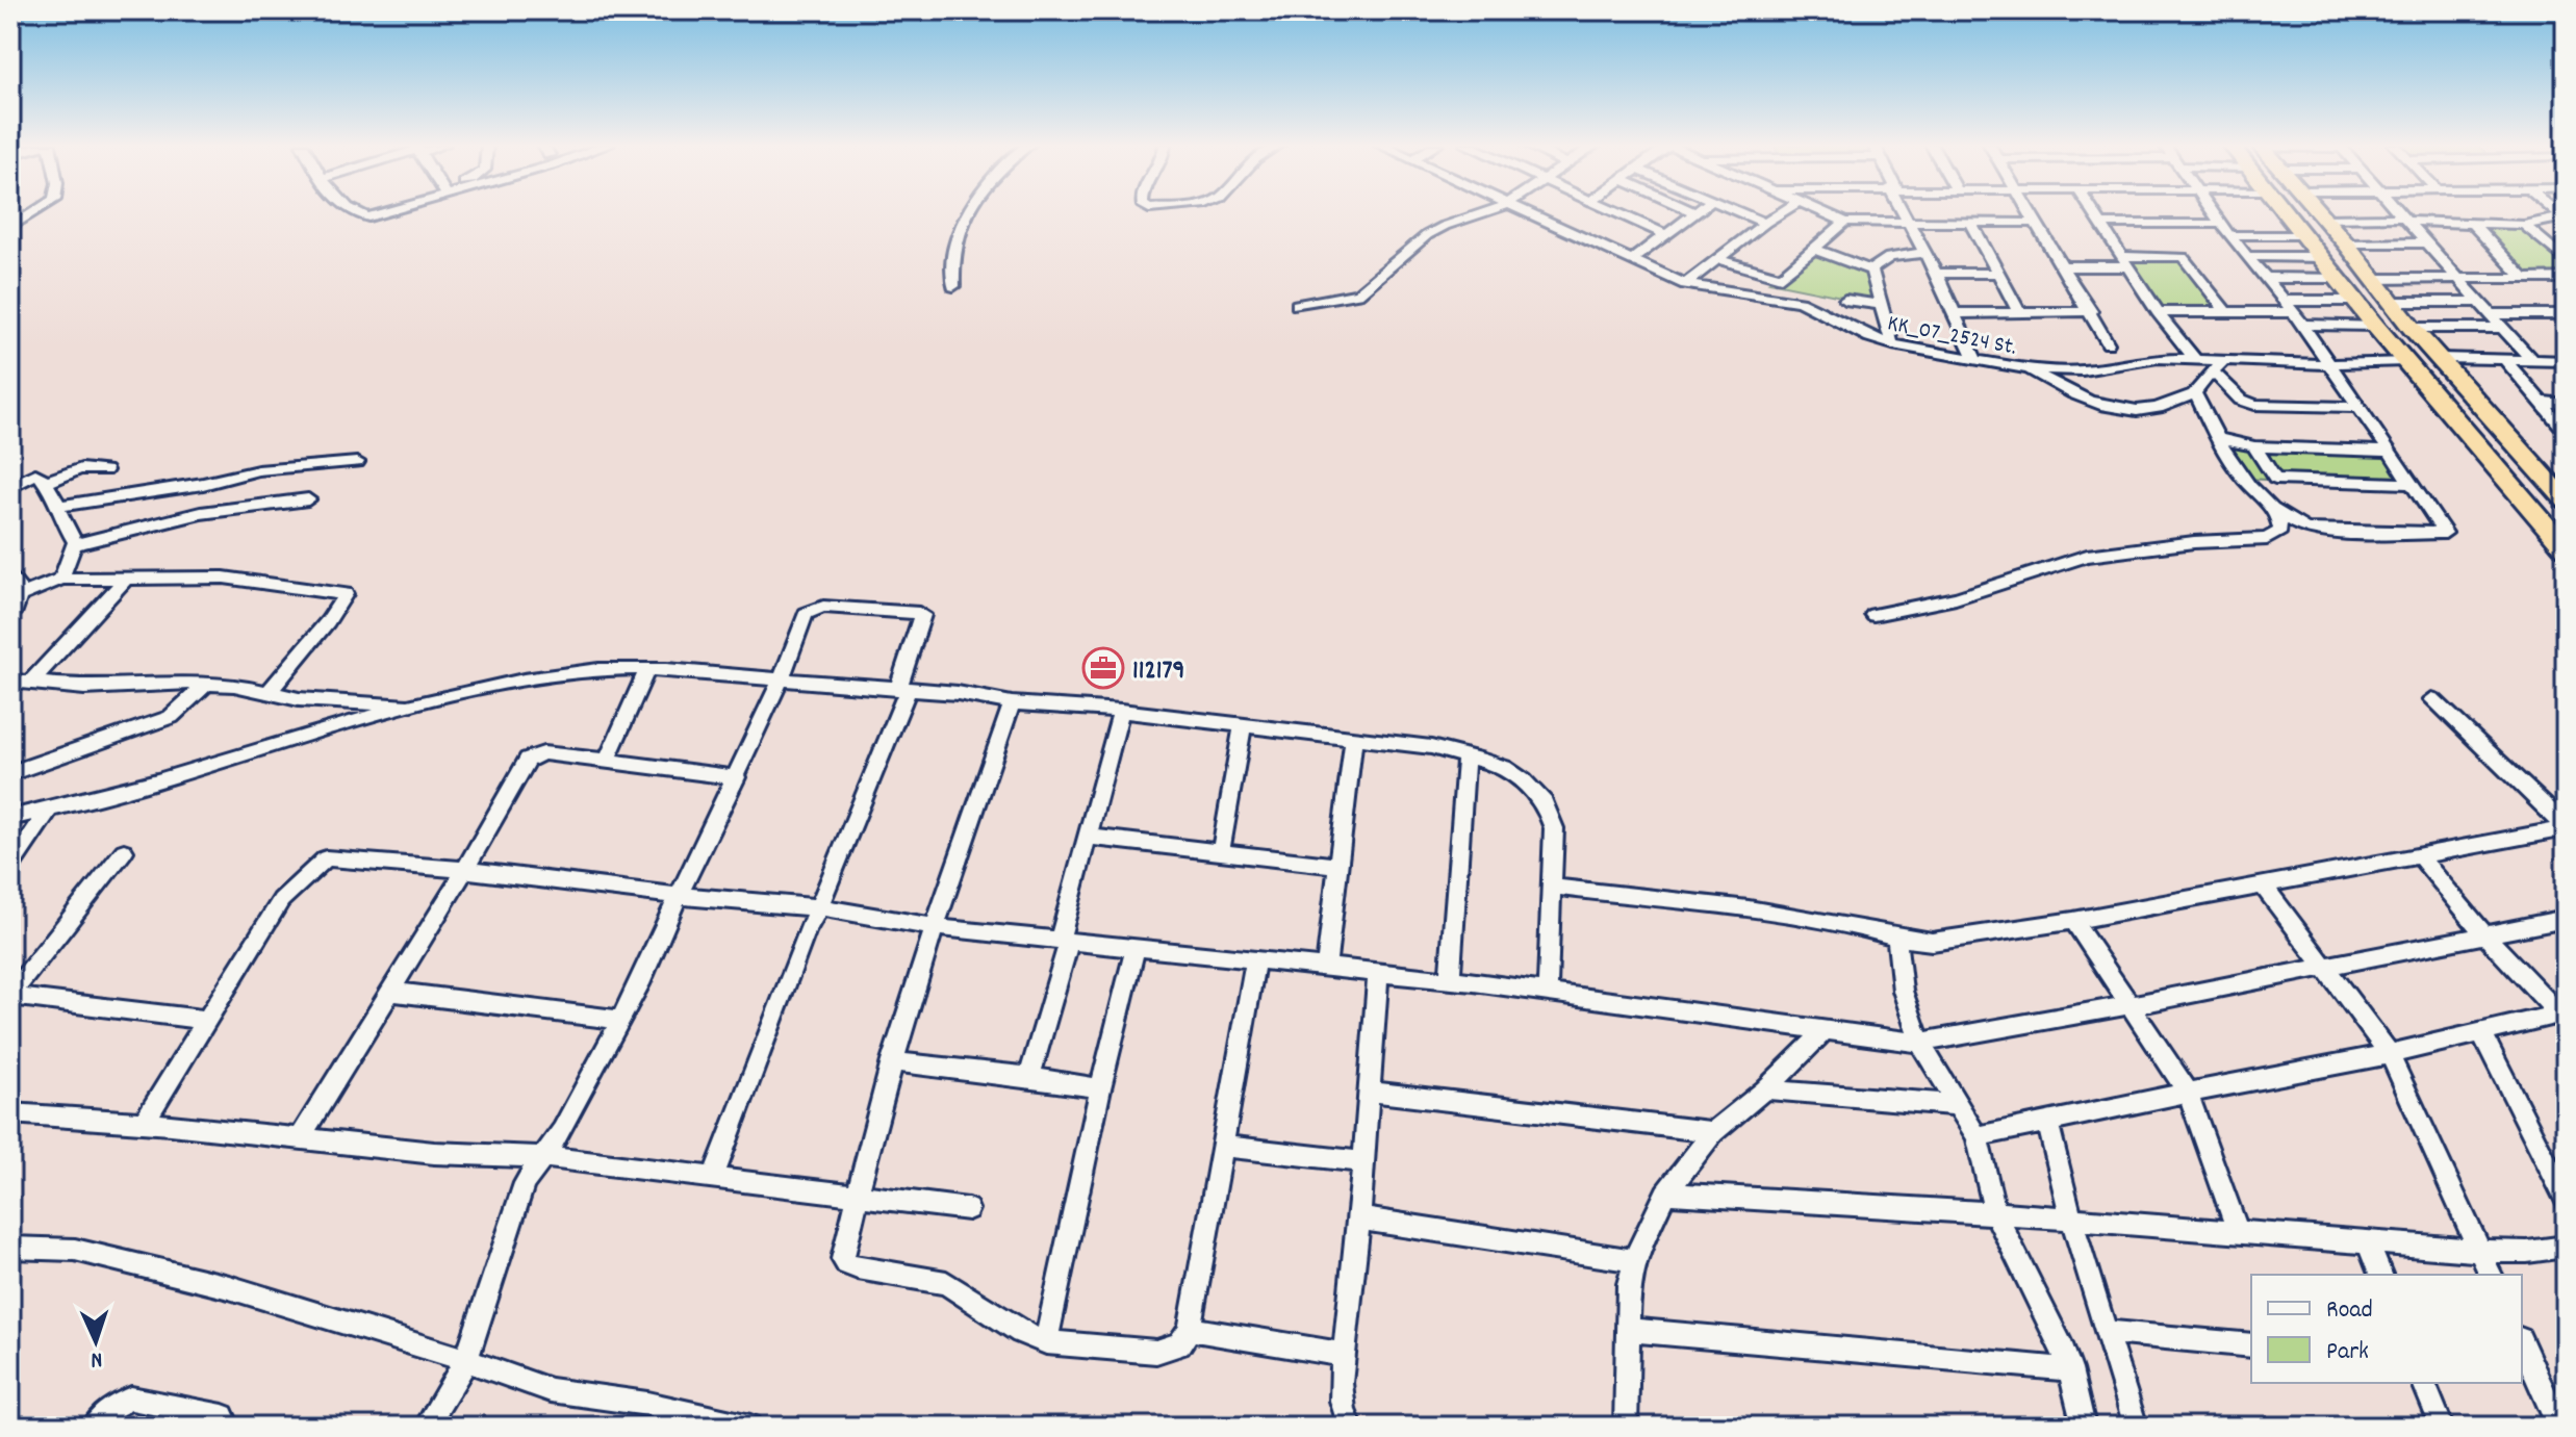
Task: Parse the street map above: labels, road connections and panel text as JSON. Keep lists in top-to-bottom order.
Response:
{
  "streets": {
    "street": ["KK_07_2524 St."]
  },
  "places": {
    "office": ["112179"]
  },
  "legend": ["Road", "Park"],
  "north": "bottom"
}
